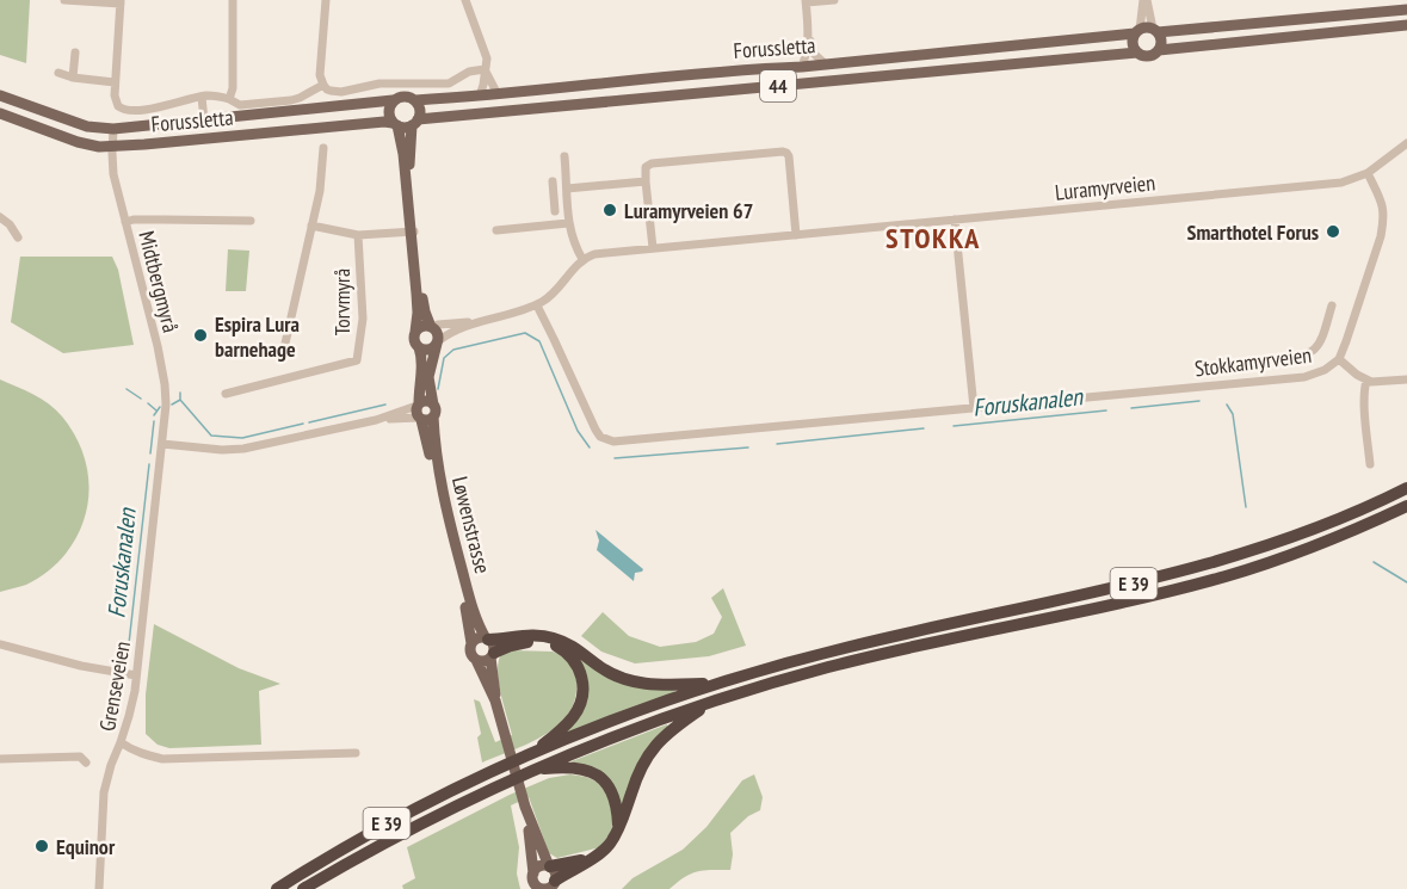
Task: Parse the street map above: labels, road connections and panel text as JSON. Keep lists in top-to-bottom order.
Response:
{
  "streets": {
    "highway": ["E 39"],
    "main road": ["Forussletta", "44", "Løwenstrasse"],
    "street": [
      "Luramyrveien",
      "Midtbergmyrå",
      "Torvmyrå",
      "Stokkamyrveien",
      "Grenseveien"
    ]
  },
  "crossings": [
    ["Forussletta", "44"],
    ["Forussletta", "Midtbergmyrå"],
    ["Luramyrveien", "Stokkamyrveien"],
    ["Midtbergmyrå", "Grenseveien"],
    ["Løwenstrasse", "E 39"]
  ],
  "districts": ["STOKKA"],
  "water": ["Foruskanalen"],
  "places": [
    "Luramyrveien 67",
    "Smarthotel Forus",
    "Espira Lura barnehage",
    "Equinor"
  ]
}
